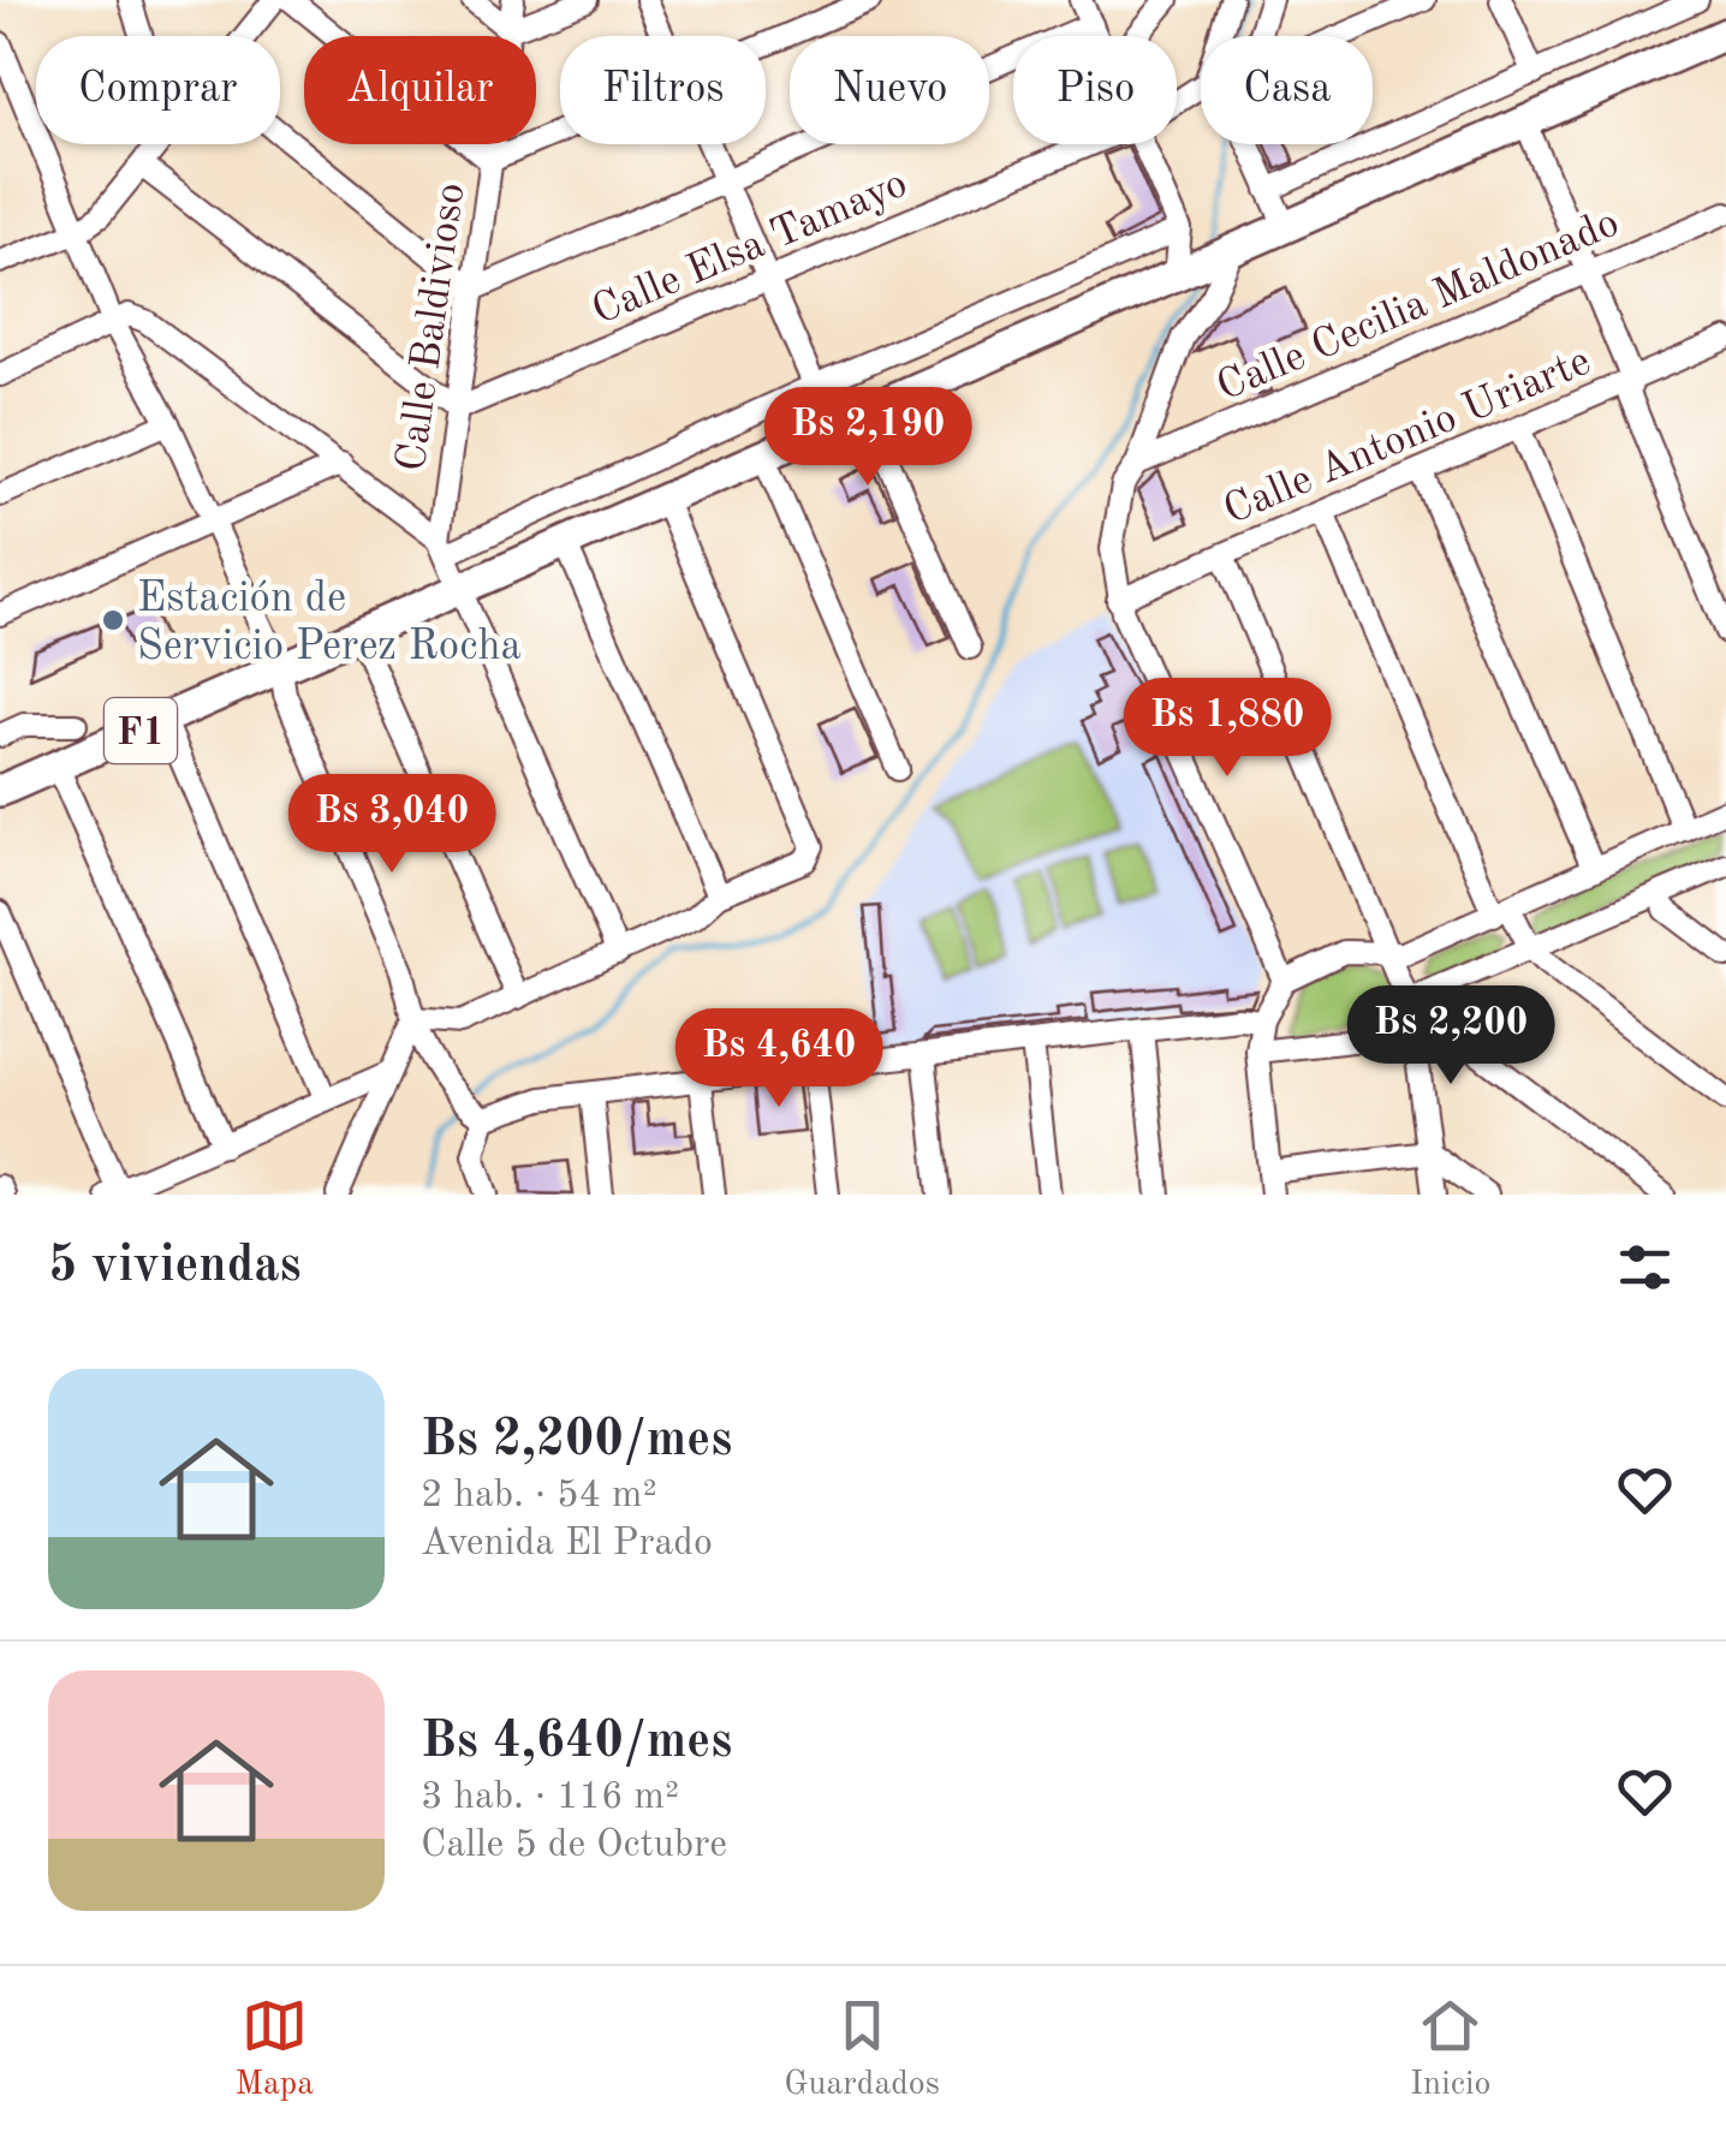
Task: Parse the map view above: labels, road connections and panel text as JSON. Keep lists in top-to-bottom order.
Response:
{
  "streets": {
    "highway": ["F1"],
    "street": [
      "Calle Elsa Tamayo",
      "Calle Cecilia Maldonado",
      "Calle Baldivioso",
      "Calle Antonio Uriarte"
    ]
  },
  "crossings": [
    ["Calle Elsa Tamayo", "Calle Baldivioso"]
  ],
  "places": ["Estación de Servicio Perez Rocha"],
  "page": {
    "chip": [
      "Comprar",
      "Alquilar",
      "Filtros",
      "Nuevo",
      "Piso",
      "Casa"
    ],
    "price": [
      "Bs 2,190",
      "Bs 1,880",
      "Bs 3,040",
      "Bs 2,200",
      "Bs 4,640"
    ],
    "heading": "5 viviendas",
    "list": [
      {
        "name": "Bs 2,200/mes",
        "note": "2 hab. · 54 m² · Avenida El Prado"
      },
      {
        "name": "Bs 4,640/mes",
        "note": "3 hab. · 116 m² · Calle 5 de Octubre"
      }
    ],
    "tabs": ["Mapa", "Guardados", "Inicio"]
  }
}
